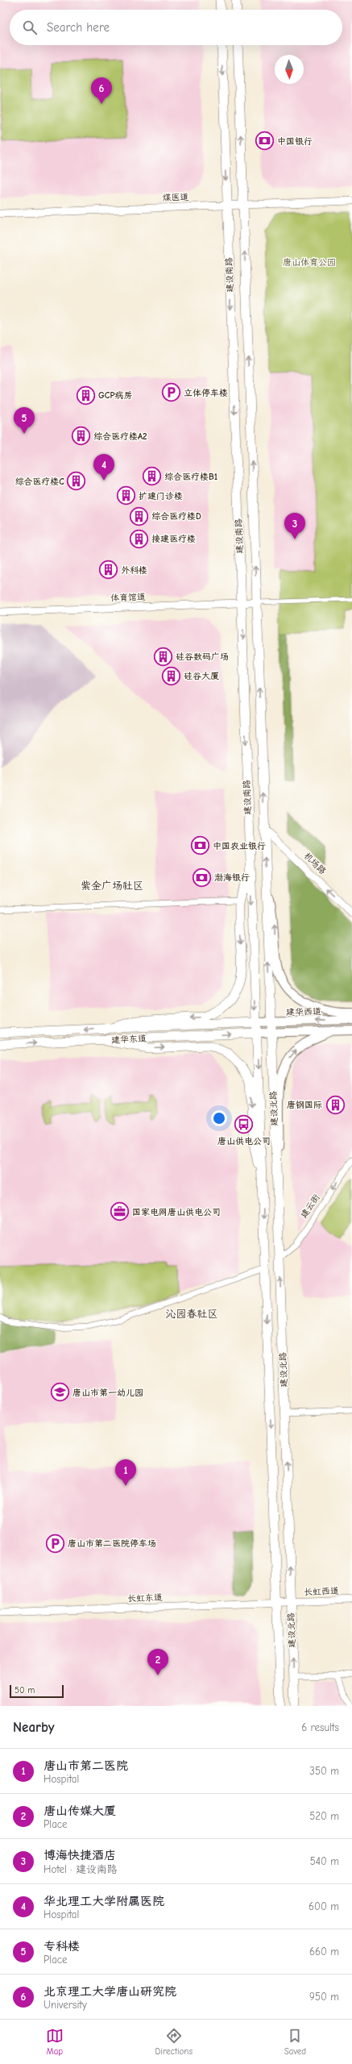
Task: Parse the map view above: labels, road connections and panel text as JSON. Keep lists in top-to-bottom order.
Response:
{
  "streets": {
    "main road": [
      "建设南路",
      "建华西道",
      "建华东道",
      "建设北路"
    ],
    "street": [
      "煤医道",
      "体育馆道",
      "机场路",
      "建云街",
      "长虹西道",
      "长虹东道"
    ]
  },
  "crossings": [
    ["煤医道", "建设南路"],
    ["建设南路", "体育馆道"],
    ["建设南路", "机场路"],
    ["建设南路", "建华西道"],
    ["建设南路", "建华东道"],
    ["建设南路", "建设北路"],
    ["建华西道", "建华东道"],
    ["建华东道", "建设北路"],
    ["建设北路", "建云街"],
    ["建设北路", "长虹西道"],
    ["建设北路", "长虹东道"],
    ["长虹西道", "长虹东道"]
  ],
  "one_way": ["机场路", "建云街"],
  "districts": ["紫金广场社区", "沁园春社区"],
  "parks": ["唐山体育公园"],
  "places": {
    "bank": ["中国银行", "中国农业银行", "渤海银行"],
    "parking": ["立体停车楼", "唐山市第二医院停车场"],
    "building": [
      "GCP病房",
      "综合医疗楼A2",
      "综合医疗楼B1",
      "综合医疗楼C",
      "扩建门诊楼",
      "综合医疗楼D",
      "接建医疗楼",
      "外科楼",
      "硅谷数码广场",
      "硅谷大厦",
      "唐钢国际"
    ],
    "bus stop": ["唐山供电公司"],
    "office": ["国家电网唐山供电公司"],
    "school or university": ["唐山市第一幼儿园"]
  },
  "scale_bar": "50 m",
  "north": "bottom",
  "page": {
    "search": "Search here",
    "pins": [
      "6",
      "5",
      "4",
      "3",
      "1",
      "2"
    ],
    "scale": "50 m",
    "heading": ["Nearby", "6 results"],
    "list": [
      {
        "mark": "1",
        "name": "唐山市第二医院",
        "note": "Hospital",
        "value": "350 m"
      },
      {
        "mark": "2",
        "name": "唐山传媒大厦",
        "note": "Place",
        "value": "520 m"
      },
      {
        "mark": "3",
        "name": "博海快捷酒店",
        "note": "Hotel · 建设南路",
        "value": "540 m"
      },
      {
        "mark": "4",
        "name": "华北理工大学附属医院",
        "note": "Hospital",
        "value": "600 m"
      },
      {
        "mark": "5",
        "name": "专科楼",
        "note": "Place",
        "value": "660 m"
      },
      {
        "mark": "6",
        "name": "北京理工大学唐山研究院",
        "note": "University",
        "value": "950 m"
      }
    ],
    "nav": ["Map", "Directions", "Saved"]
  }
}
